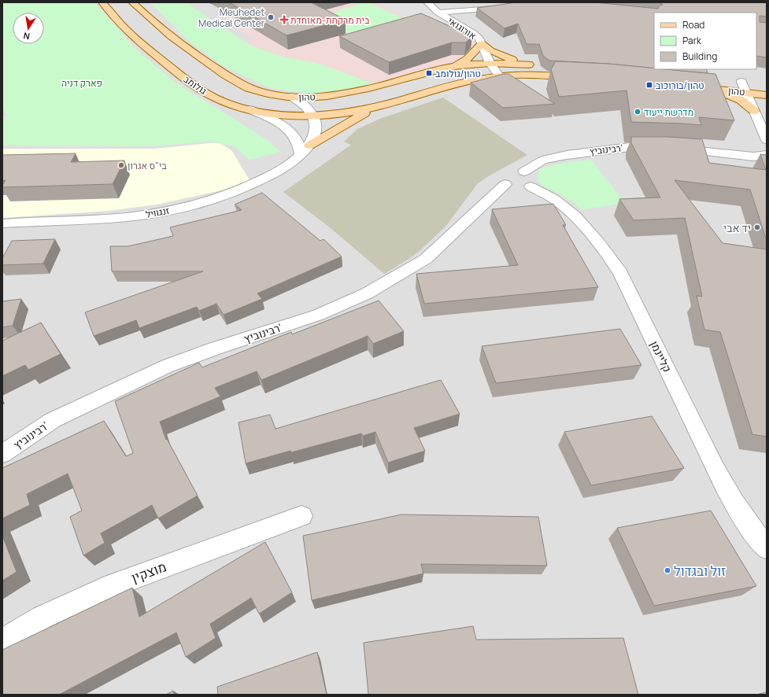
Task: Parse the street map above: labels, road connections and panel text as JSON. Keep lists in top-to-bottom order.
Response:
{
  "streets": {
    "main road": ["גולומב", "טהון"],
    "street": [
      "אורוגואי",
      "רבינוביץ'",
      "זנגוויל",
      "קליינמן",
      "מוצקין"
    ]
  },
  "crossings": [
    ["אורוגואי", "טהון"],
    ["גולומב", "טהון"],
    ["גולומב", "זנגוויל"],
    ["טהון", "זנגוויל"],
    ["רבינוביץ'", "קליינמן"]
  ],
  "parks": ["פארק דניה"],
  "places": {
    "other": [
      "Meuhedet Medical Center",
      "מדרשת ייעוד",
      "בי\"ס אגרון",
      "יד אבי",
      "זול ובגדול"
    ],
    "health": ["בית מרקחת-מאוחדת"],
    "transit": ["טהון/גולומב", "טהון/בורוכוב"]
  },
  "legend": ["Road", "Park", "Building"],
  "north": "bottom"
}
